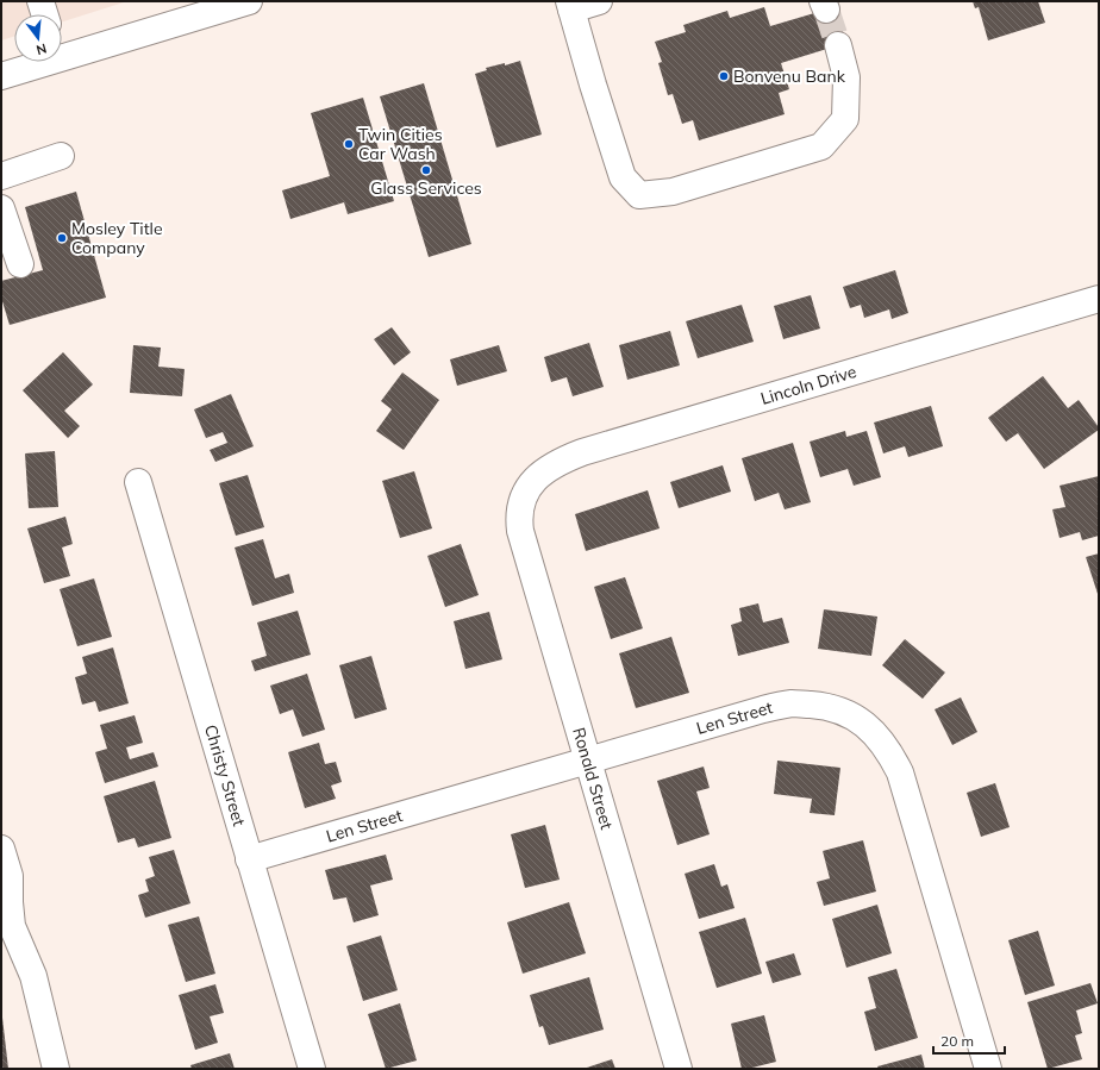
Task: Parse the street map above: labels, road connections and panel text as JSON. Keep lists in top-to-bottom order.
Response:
{
  "streets": {
    "street": [
      "Lincoln Drive",
      "Len Street",
      "Christy Street",
      "Ronald Street"
    ]
  },
  "crossings": [
    ["Lincoln Drive", "Ronald Street"],
    ["Len Street", "Christy Street"],
    ["Len Street", "Ronald Street"]
  ],
  "places": [
    "Bonvenu Bank",
    "Twin Cities Car Wash",
    "Glass Services",
    "Mosley Title Company"
  ],
  "scale_bar": "20 m",
  "north": "bottom"
}
